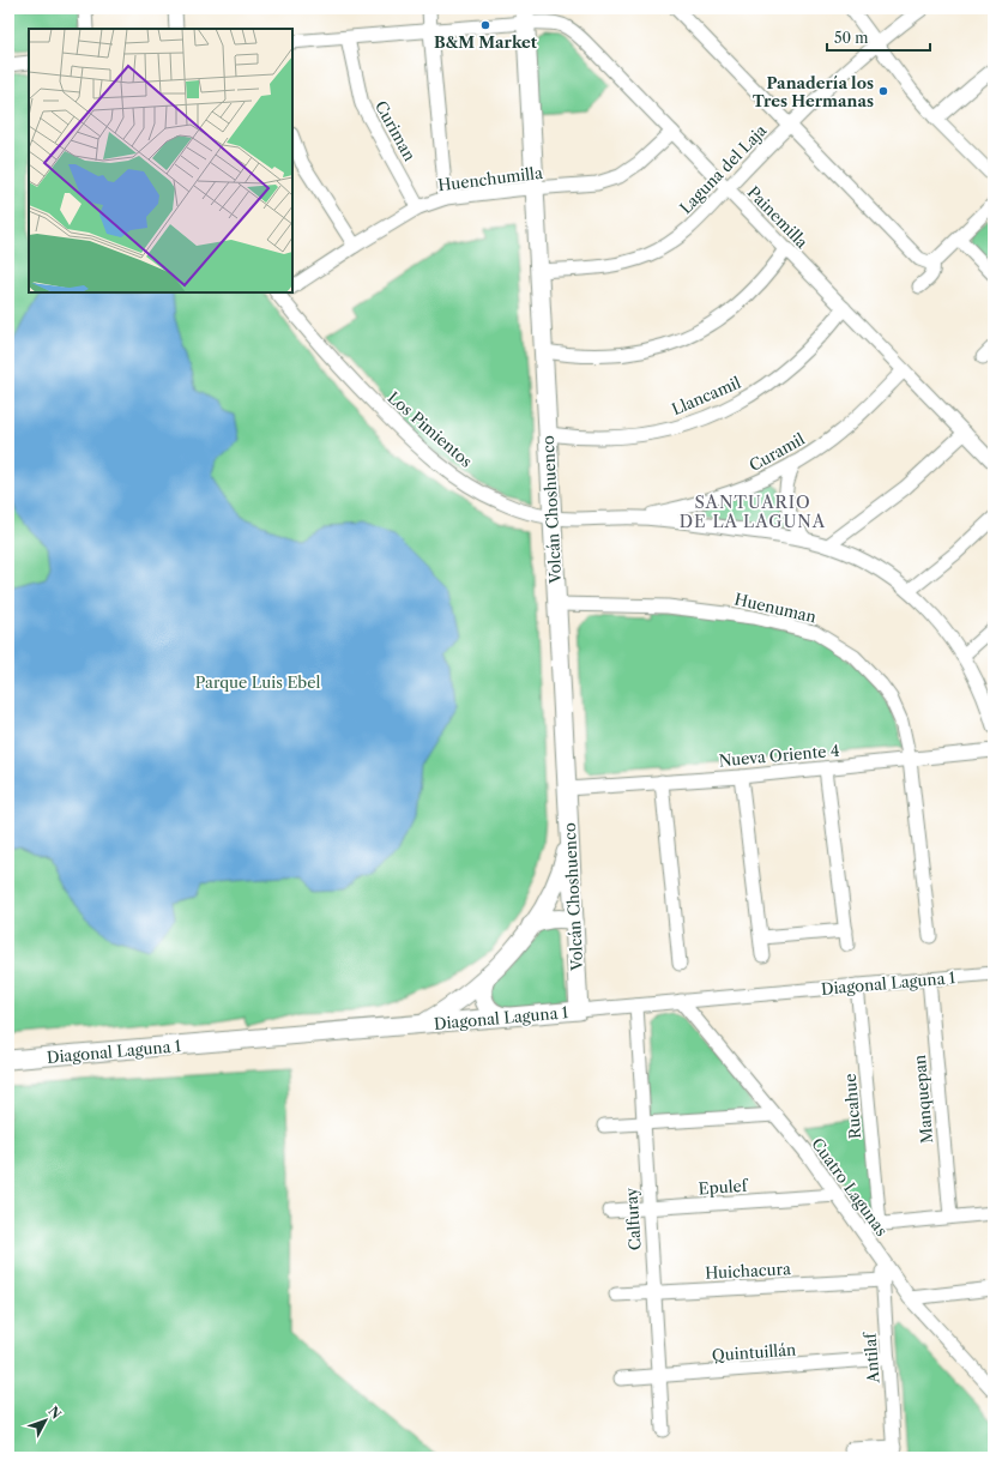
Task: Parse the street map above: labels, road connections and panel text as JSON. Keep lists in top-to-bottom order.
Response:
{
  "streets": {
    "street": [
      "Curiman",
      "Laguna del Laja",
      "Huenchumilla",
      "Painemilla",
      "Llancamil",
      "Los Pimientos",
      "Curamil",
      "Volcán Choshuenco",
      "Huenuman",
      "Nueva Oriente 4",
      "Diagonal Laguna 1",
      "Manquepan",
      "Rucahue",
      "Epulef",
      "Cuatro Lagunas",
      "Calfuray",
      "Huichacura",
      "Quintuillán",
      "Antilaf"
    ]
  },
  "crossings": [
    ["Curiman", "Huenchumilla"],
    ["Curiman", "Painemilla"],
    ["Laguna del Laja", "Painemilla"],
    ["Laguna del Laja", "Volcán Choshuenco"],
    ["Huenchumilla", "Painemilla"],
    ["Huenchumilla", "Volcán Choshuenco"],
    ["Painemilla", "Llancamil"],
    ["Painemilla", "Curamil"],
    ["Painemilla", "Volcán Choshuenco"],
    ["Llancamil", "Volcán Choshuenco"],
    ["Los Pimientos", "Curamil"],
    ["Los Pimientos", "Volcán Choshuenco"],
    ["Volcán Choshuenco", "Huenuman"],
    ["Volcán Choshuenco", "Nueva Oriente 4"],
    ["Volcán Choshuenco", "Diagonal Laguna 1"],
    ["Huenuman", "Nueva Oriente 4"],
    ["Diagonal Laguna 1", "Manquepan"],
    ["Diagonal Laguna 1", "Rucahue"],
    ["Diagonal Laguna 1", "Cuatro Lagunas"],
    ["Diagonal Laguna 1", "Calfuray"],
    ["Epulef", "Cuatro Lagunas"],
    ["Epulef", "Calfuray"],
    ["Cuatro Lagunas", "Antilaf"],
    ["Calfuray", "Huichacura"],
    ["Calfuray", "Quintuillán"],
    ["Huichacura", "Antilaf"],
    ["Quintuillán", "Antilaf"]
  ],
  "districts": ["SANTUARIO DE LA LAGUNA"],
  "parks": ["Parque Luis Ebel"],
  "places": ["B&M Market", "Panadería los Tres Hermanas"],
  "scale_bar": "50 m",
  "north": "top right"
}
